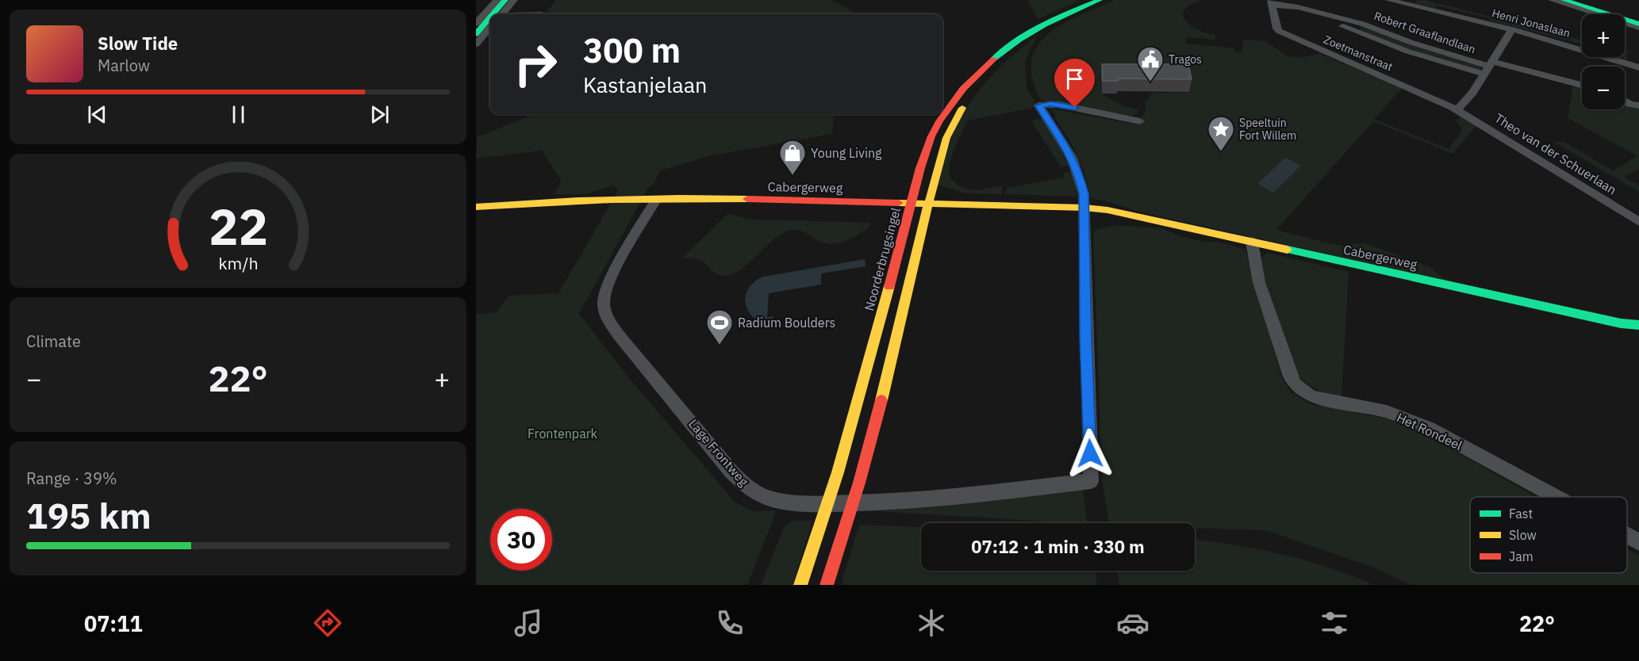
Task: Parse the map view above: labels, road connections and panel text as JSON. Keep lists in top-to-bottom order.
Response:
{
  "streets": {
    "main road": ["Cabergerweg", "Noorderbrugsingel"],
    "street": [
      "Henri Jonaslaan",
      "Robert Graaflandlaan",
      "Zoetmanstraat",
      "Theo van der Schuerlaan",
      "Het Rondeel",
      "Lage Frontweg"
    ]
  },
  "crossings": [
    ["Robert Graaflandlaan", "Zoetmanstraat"],
    ["Zoetmanstraat", "Theo van der Schuerlaan"],
    ["Cabergerweg", "Noorderbrugsingel"],
    ["Cabergerweg", "Het Rondeel"],
    ["Cabergerweg", "Lage Frontweg"]
  ],
  "parks": ["Frontenpark"],
  "places": {
    "public building": ["Tragos"],
    "place": ["Speeltuin Fort Willem"],
    "shop": ["Young Living"],
    "sports": ["Radium Boulders"]
  },
  "legend": ["Fast", "Slow", "Jam"],
  "page": {
    "map_buttons": ["+", "−"],
    "turn": ["300 m", "Kastanjelaan"],
    "song": ["Slow Tide", "Marlow"],
    "tile": [
      "Climate",
      ["Range · 39%", "195 km"]
    ],
    "heat": ["−", "22°", "+"],
    "limit": "30",
    "trip": "07:12 · 1 min · 330 m",
    "tabs": ["07:11", "22°"],
    "gauge": ["22", "km/h"]
  }
}
